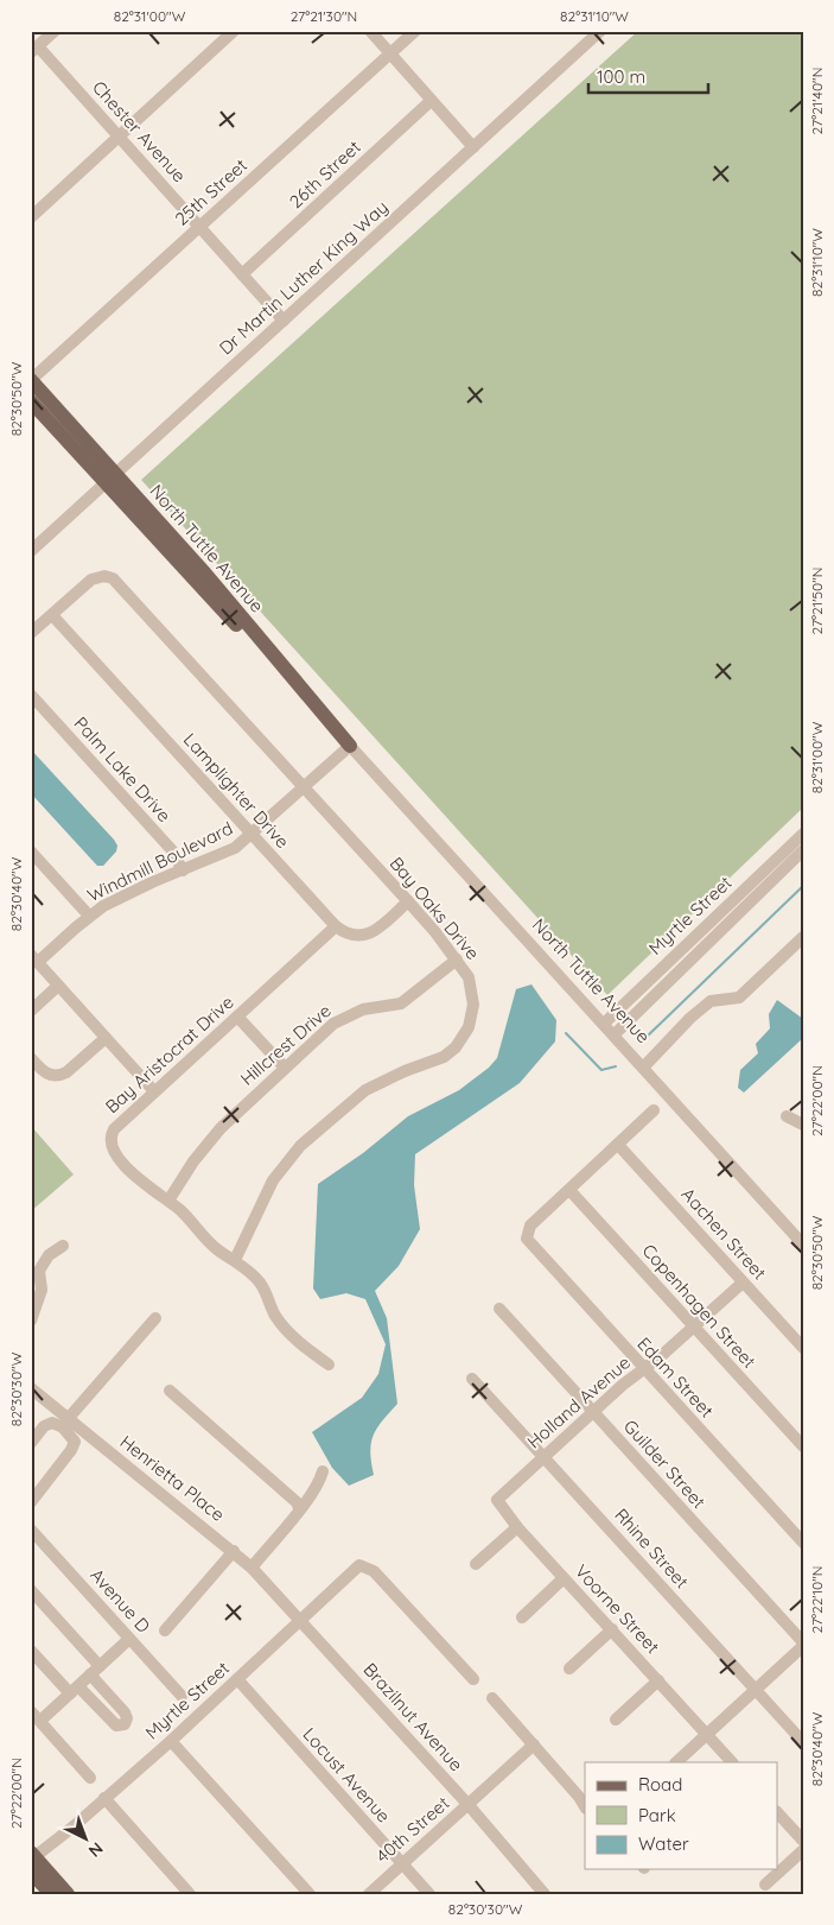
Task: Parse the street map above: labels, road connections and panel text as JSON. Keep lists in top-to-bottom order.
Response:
{
  "streets": {
    "main road": ["North Tuttle Avenue"],
    "street": [
      "Chester Avenue",
      "26th Street",
      "25th Street",
      "Dr Martin Luther King Way",
      "Palm Lake Drive",
      "Lamplighter Drive",
      "Windmill Boulevard",
      "Bay Oaks Drive",
      "Myrtle Street",
      "Hillcrest Drive",
      "Bay Aristocrat Drive",
      "Aachen Street",
      "Copenhagen Street",
      "Edam Street",
      "Holland Avenue",
      "Guilder Street",
      "Henrietta Place",
      "Rhine Street",
      "Avenue D",
      "Voorne Street",
      "Brazilnut Avenue",
      "Locust Avenue",
      "40th Street"
    ]
  },
  "crossings": [
    ["Chester Avenue", "26th Street"],
    ["Chester Avenue", "25th Street"],
    ["Chester Avenue", "Dr Martin Luther King Way"],
    ["25th Street", "North Tuttle Avenue"],
    ["Dr Martin Luther King Way", "North Tuttle Avenue"],
    ["North Tuttle Avenue", "Windmill Boulevard"],
    ["North Tuttle Avenue", "Myrtle Street"],
    ["Palm Lake Drive", "Windmill Boulevard"],
    ["Lamplighter Drive", "Windmill Boulevard"],
    ["Lamplighter Drive", "Bay Oaks Drive"],
    ["Lamplighter Drive", "Bay Aristocrat Drive"],
    ["Windmill Boulevard", "Bay Oaks Drive"],
    ["Bay Oaks Drive", "Hillcrest Drive"],
    ["Bay Oaks Drive", "Bay Aristocrat Drive"],
    ["Myrtle Street", "Brazilnut Avenue"],
    ["Myrtle Street", "Locust Avenue"],
    ["Hillcrest Drive", "Bay Aristocrat Drive"],
    ["Aachen Street", "Holland Avenue"],
    ["Copenhagen Street", "Edam Street"],
    ["Copenhagen Street", "Holland Avenue"],
    ["Edam Street", "Holland Avenue"],
    ["Holland Avenue", "Guilder Street"],
    ["Holland Avenue", "Rhine Street"],
    ["Holland Avenue", "Voorne Street"],
    ["Henrietta Place", "Brazilnut Avenue"],
    ["Brazilnut Avenue", "40th Street"],
    ["Locust Avenue", "40th Street"]
  ],
  "legend": ["Road", "Park", "Water"],
  "scale_bar": "100 m",
  "north": "bottom right",
  "coordinates": [
    "82°31'00\"W",
    "27°21'30\"N",
    "82°31'10\"W",
    "27°21'40\"N",
    "82°30'50\"W",
    "27°21'50\"N",
    "82°30'40\"W",
    "27°22'00\"N",
    "82°30'30\"W",
    "27°22'10\"N"
  ]
}
